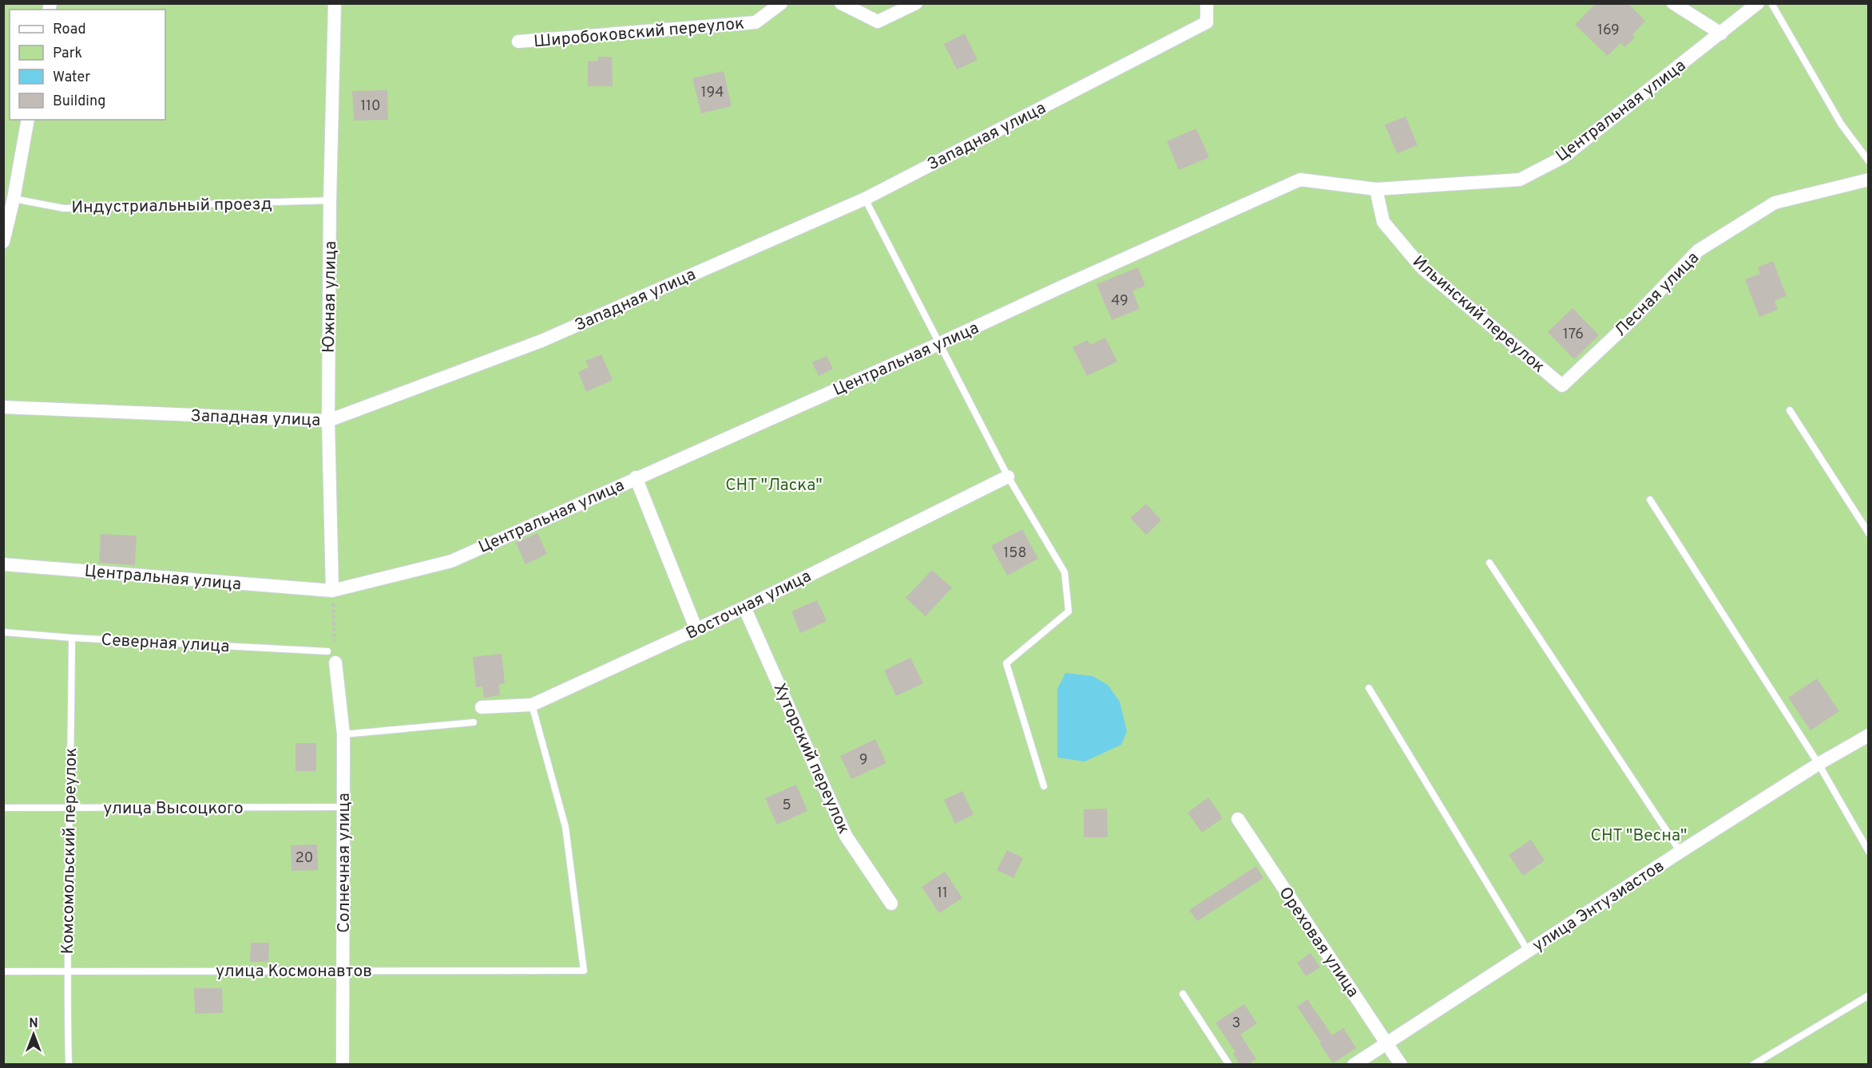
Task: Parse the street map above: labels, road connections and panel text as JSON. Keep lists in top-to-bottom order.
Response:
{
  "streets": {
    "street": [
      "Широбоковский переулок",
      "Центральная улица",
      "Западная улица",
      "Лесная улица",
      "Южная улица",
      "Ильинский переулок",
      "Восточная улица",
      "Хуторский переулок",
      "Солнечная улица",
      "улица Энтузиастов",
      "Ореховая улица"
    ],
    "lane": [
      "Индустриальный проезд",
      "Северная улица",
      "улица Высоцкого",
      "Комсомольский переулок",
      "улица Космонавтов"
    ]
  },
  "crossings": [
    ["Центральная улица", "Южная улица"],
    ["Центральная улица", "Ильинский переулок"],
    ["Западная улица", "Южная улица"],
    ["Индустриальный проезд", "Южная улица"],
    ["Лесная улица", "Ильинский переулок"],
    ["Восточная улица", "Хуторский переулок"],
    ["Восточная улица", "улица Космонавтов"],
    ["Северная улица", "Комсомольский переулок"],
    ["улица Высоцкого", "Комсомольский переулок"],
    ["улица Высоцкого", "Солнечная улица"],
    ["Комсомольский переулок", "улица Космонавтов"],
    ["Солнечная улица", "улица Космонавтов"],
    ["улица Энтузиастов", "Ореховая улица"]
  ],
  "parks": ["СНТ \"Ласка\"", "СНТ \"Весна\""],
  "house_numbers": [
    "169",
    "194",
    "110",
    "49",
    "176",
    "158",
    "9",
    "5",
    "20",
    "11",
    "3"
  ],
  "legend": [
    "Road",
    "Park",
    "Water",
    "Building"
  ],
  "north": "top"
}
